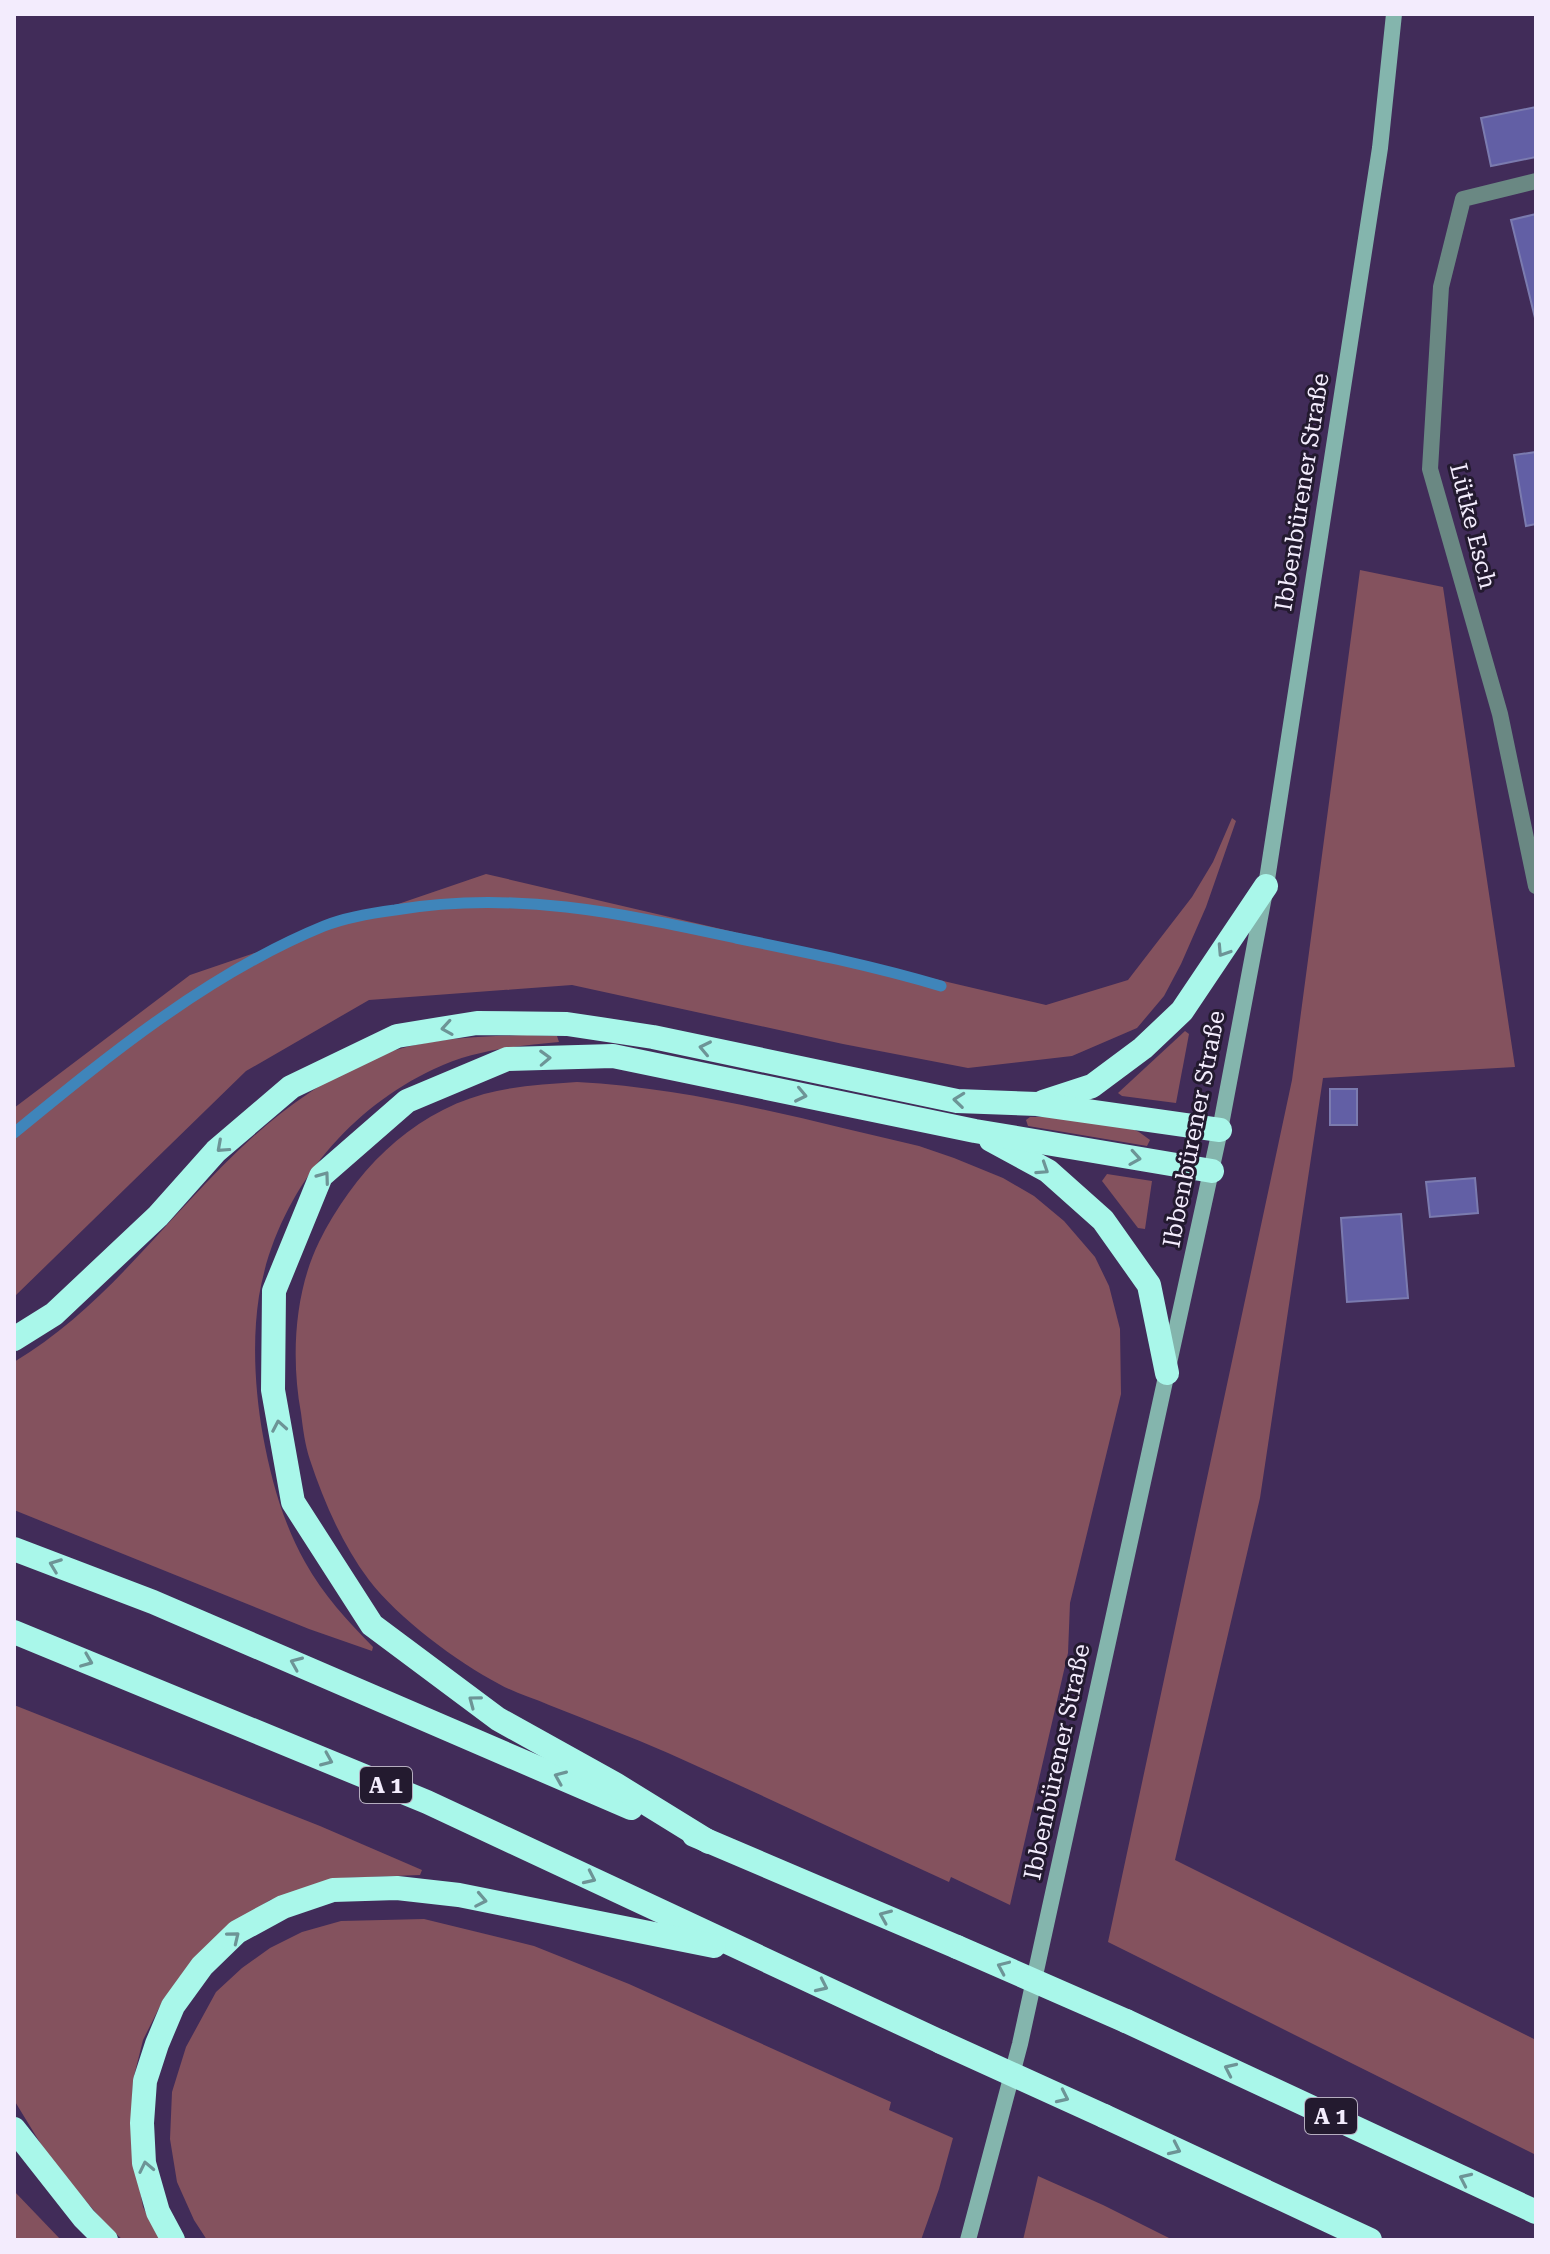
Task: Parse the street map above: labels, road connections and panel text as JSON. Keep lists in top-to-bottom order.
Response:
{
  "streets": {
    "highway": ["A 1"],
    "main road": ["Ibbenbürener Straße"],
    "lane": ["Lütke Esch"]
  }
}
